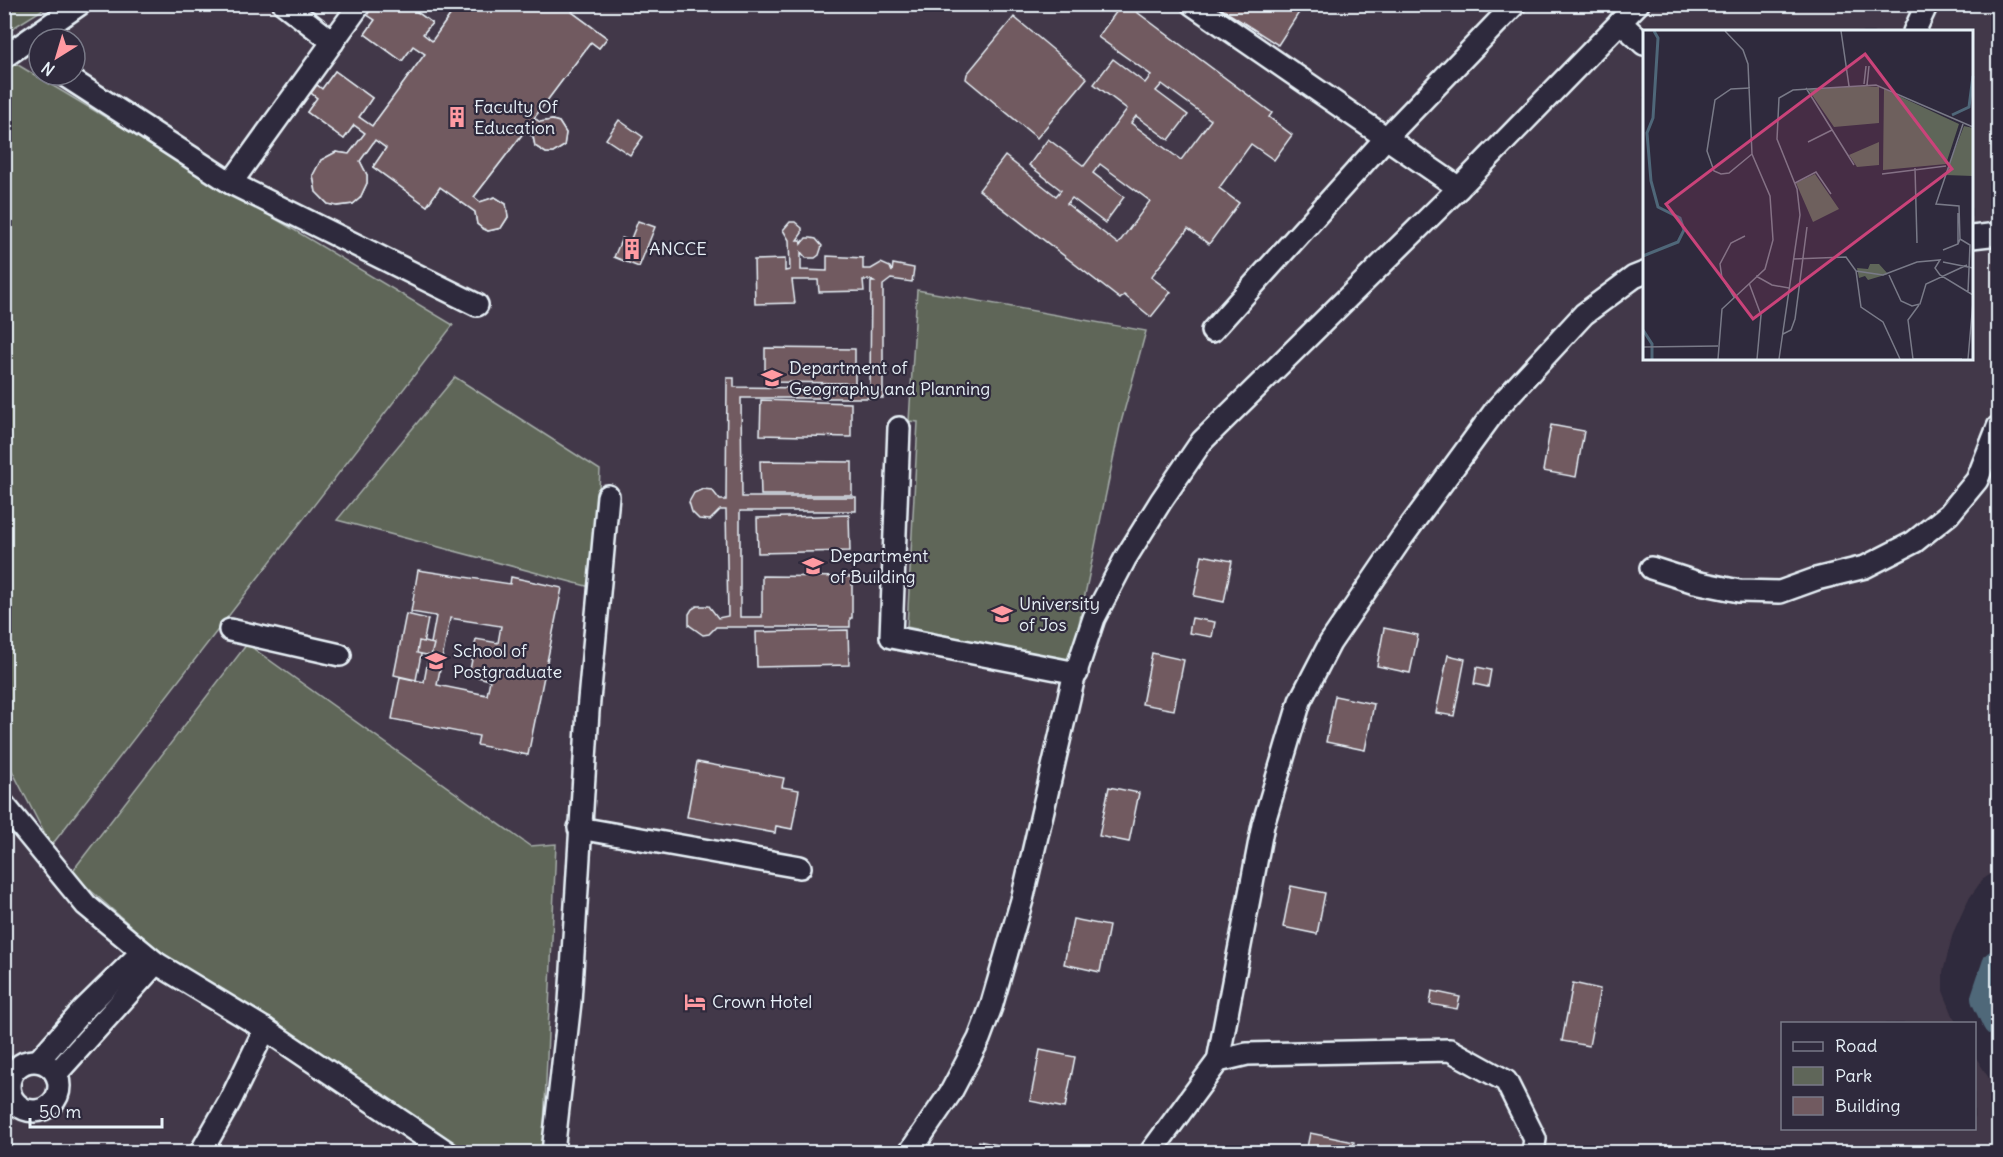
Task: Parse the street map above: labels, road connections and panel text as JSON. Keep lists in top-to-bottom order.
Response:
{
  "places": {
    "building": ["Faculty Of Education", "ANCCE"],
    "school or university": [
      "Department of Geography and Planning",
      "Department of Building",
      "University of Jos",
      "School of Postgraduate"
    ],
    "hotel": ["Crown Hotel"]
  },
  "legend": ["Road", "Park", "Building"],
  "scale_bar": "50 m",
  "north": "bottom left"
}
